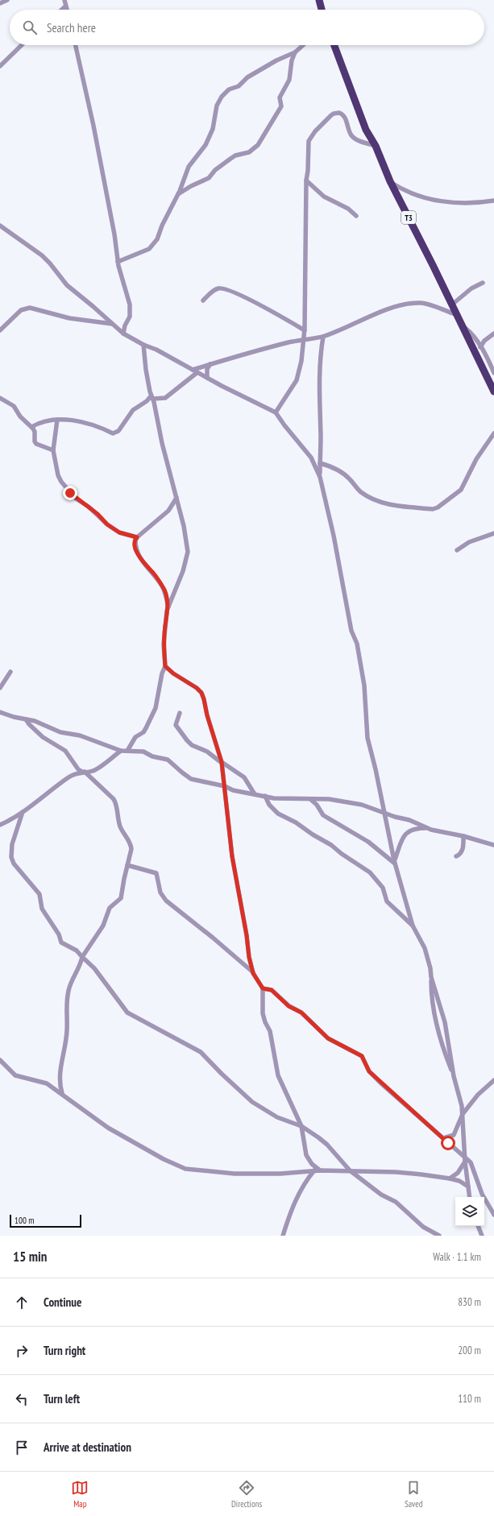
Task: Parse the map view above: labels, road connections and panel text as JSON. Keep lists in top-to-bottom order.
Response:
{
  "streets": {
    "highway": ["T3"]
  },
  "scale_bar": "100 m",
  "page": {
    "search": "Search here",
    "scale": "100 m",
    "heading": ["15 min", "Walk · 1.1 km"],
    "list": [
      ["Continue", "830 m"],
      ["Turn right", "200 m"],
      ["Turn left", "110 m"],
      "Arrive at destination"
    ],
    "nav": ["Map", "Directions", "Saved"]
  }
}
